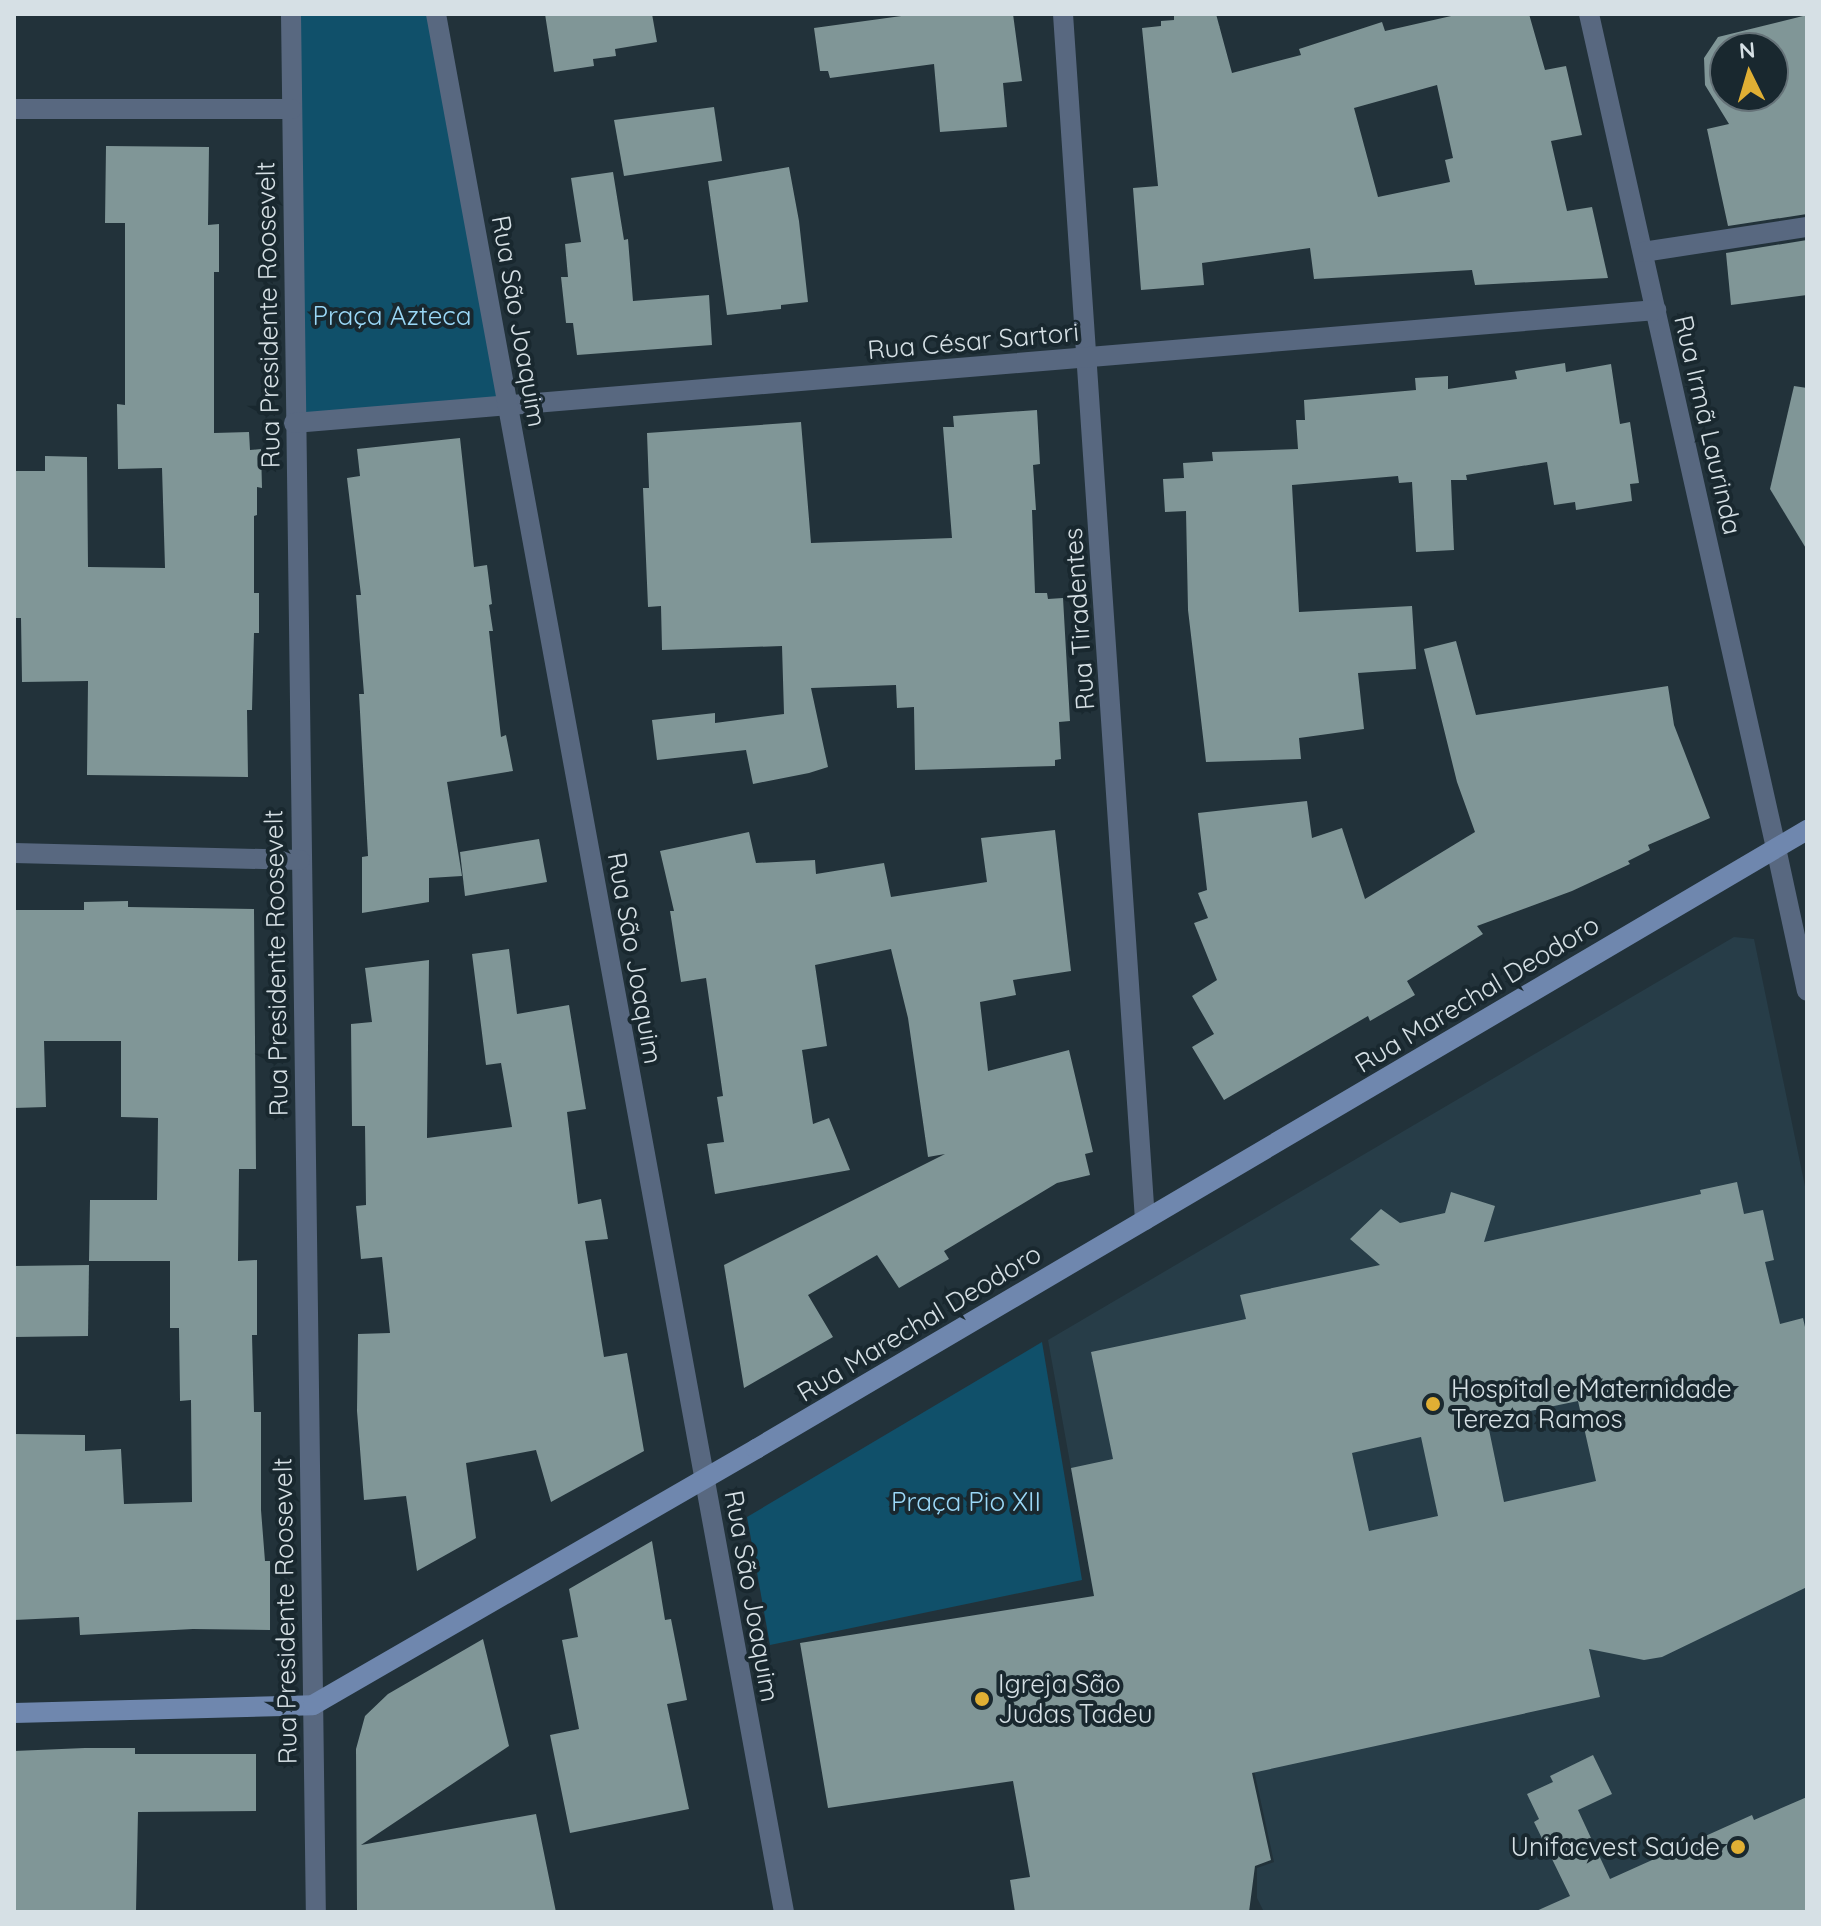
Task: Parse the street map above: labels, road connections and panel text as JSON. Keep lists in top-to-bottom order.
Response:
{
  "streets": {
    "main road": ["Rua Marechal Deodoro"],
    "street": [
      "Rua Presidente Roosevelt",
      "Rua São Joaquim",
      "Rua César Sartori",
      "Rua Irmã Laurinda",
      "Rua Tiradentes"
    ]
  },
  "crossings": [
    ["Rua Presidente Roosevelt", "Rua César Sartori"],
    ["Rua Presidente Roosevelt", "Rua Marechal Deodoro"],
    ["Rua São Joaquim", "Rua César Sartori"],
    ["Rua São Joaquim", "Rua Marechal Deodoro"],
    ["Rua César Sartori", "Rua Irmã Laurinda"],
    ["Rua César Sartori", "Rua Tiradentes"],
    ["Rua Irmã Laurinda", "Rua Marechal Deodoro"],
    ["Rua Tiradentes", "Rua Marechal Deodoro"]
  ],
  "parks": ["Praça Azteca", "Praça Pio XII"],
  "places": ["Hospital e Maternidade Tereza Ramos", "Igreja São Judas Tadeu", "Unifacvest Saúde"],
  "north": "top"
}
